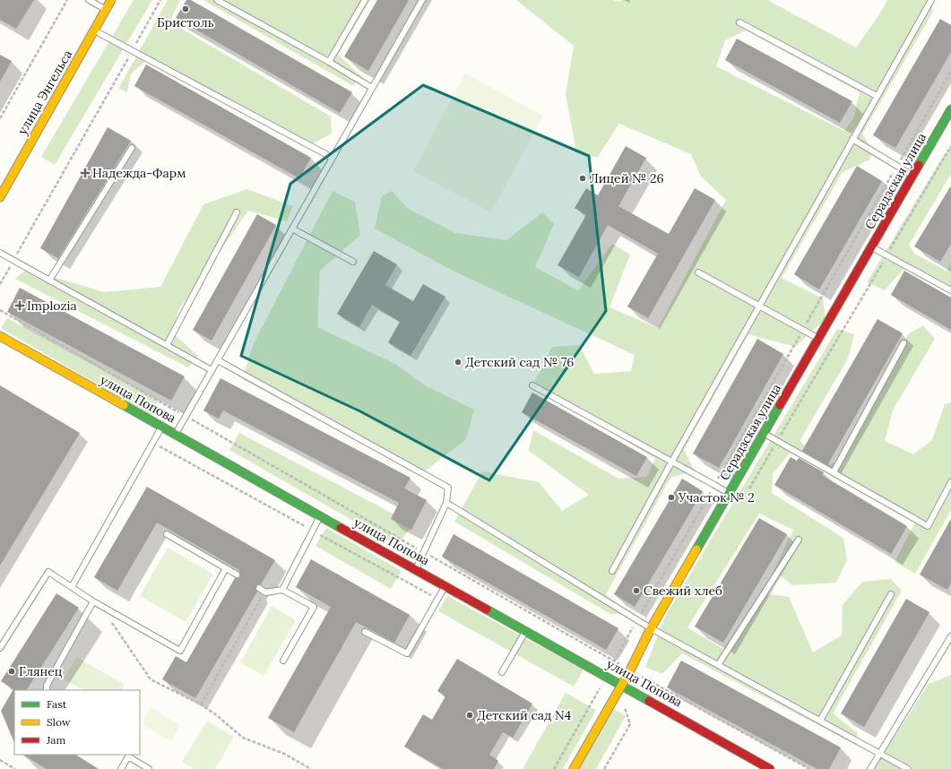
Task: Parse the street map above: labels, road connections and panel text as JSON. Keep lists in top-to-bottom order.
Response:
{
  "streets": {
    "street": ["улица Энгельса", "Серадзская улица", "улица Попова"]
  },
  "crossings": [
    ["Серадзская улица", "улица Попова"]
  ],
  "places": {
    "other": [
      "Бристоль",
      "Лицей № 26",
      "Детский сад № 76",
      "Участок № 2",
      "Свежий хлеб",
      "Глянец",
      "Детский сад N4"
    ],
    "health": ["Надежда-Фарм", "Implozia"]
  },
  "legend": ["Fast", "Slow", "Jam"]
}
